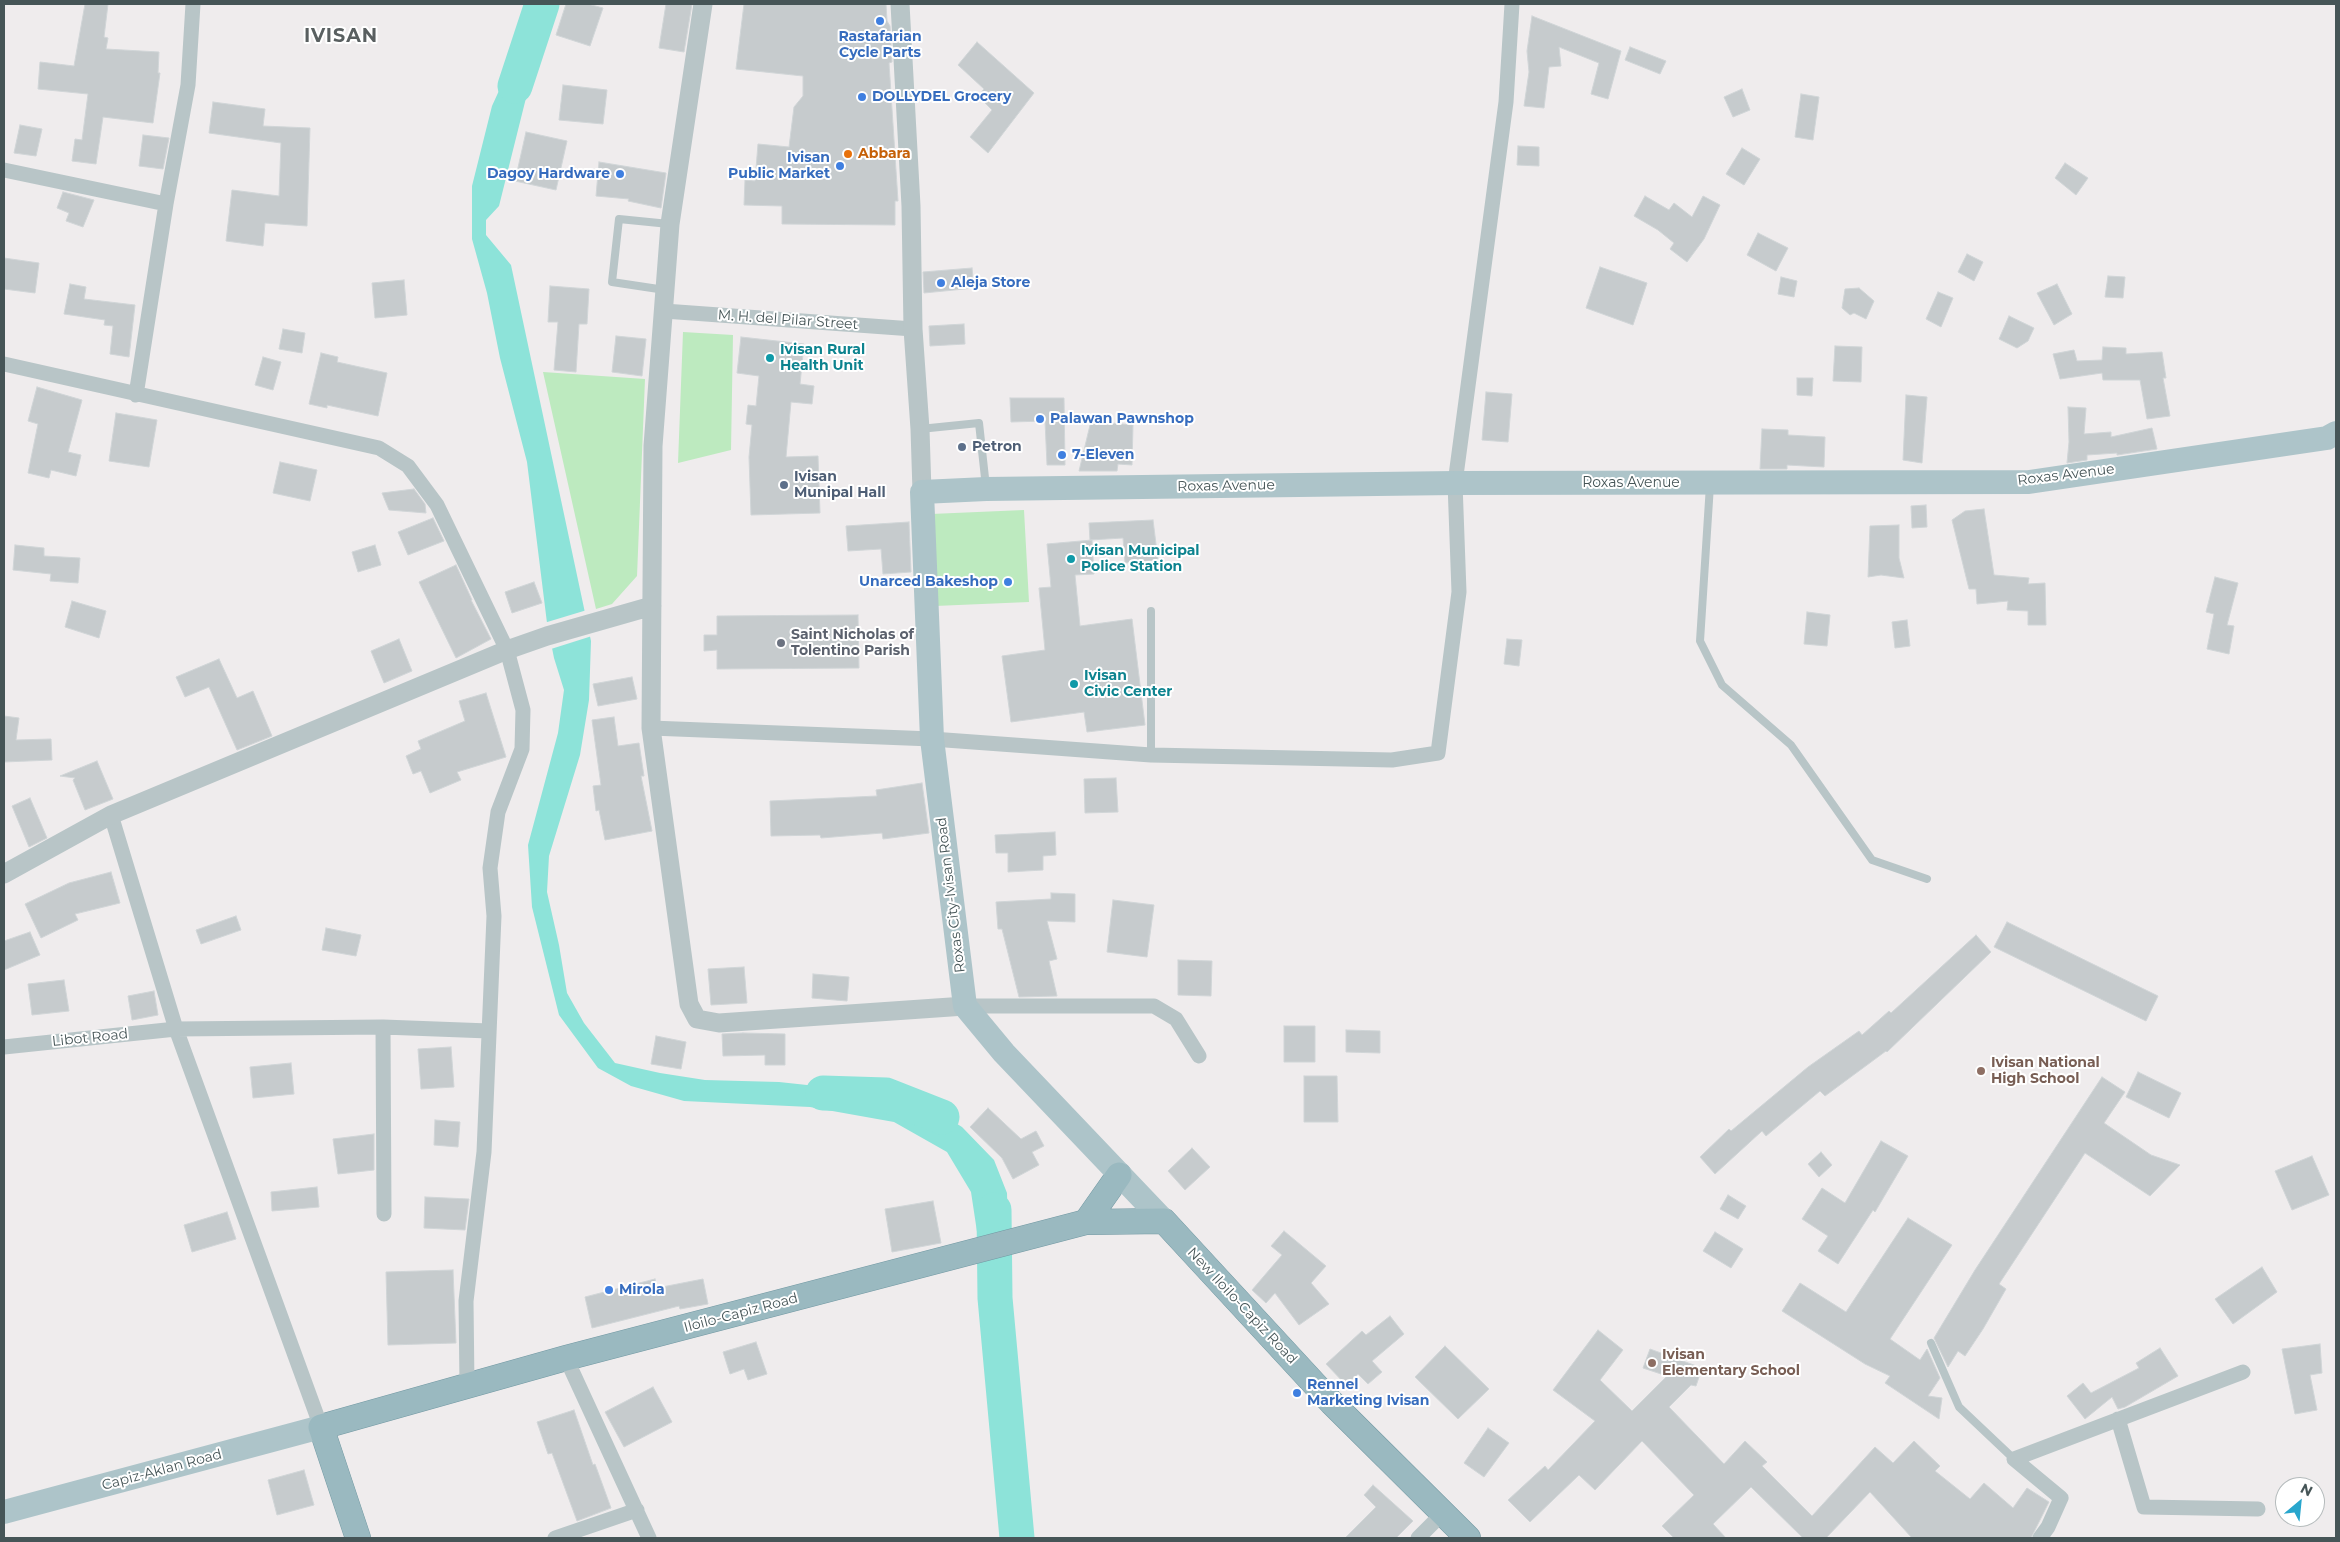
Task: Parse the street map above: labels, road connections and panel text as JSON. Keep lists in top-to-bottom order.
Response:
{
  "streets": {
    "highway": ["New Iloilo-Capiz Road", "Iloilo-Capiz Road"],
    "main road": ["Roxas Avenue", "Roxas City-Ivisan Road", "Capiz-Aklan Road"],
    "street": ["M. H. del Pilar Street", "Libot Road"]
  },
  "crossings": [
    ["Roxas Avenue", "Roxas City-Ivisan Road"],
    ["New Iloilo-Capiz Road", "Iloilo-Capiz Road"],
    ["Iloilo-Capiz Road", "Capiz-Aklan Road"]
  ],
  "districts": ["IVISAN"],
  "places": [
    "Rastafarian Cycle Parts",
    "DOLLYDEL Grocery",
    "Abbara",
    "Ivisan Public Market",
    "Dagoy Hardware",
    "Aleja Store",
    "Ivisan Rural Health Unit",
    "Palawan Pawnshop",
    "Petron",
    "7-Eleven",
    "Ivisan Munipal Hall",
    "Ivisan Municipal Police Station",
    "Unarced Bakeshop",
    "Saint Nicholas of Tolentino Parish",
    "Ivisan Civic Center",
    "Ivisan National High School",
    "Mirola",
    "Ivisan Elementary School",
    "Rennel Marketing Ivisan"
  ],
  "north": "top right"
}
